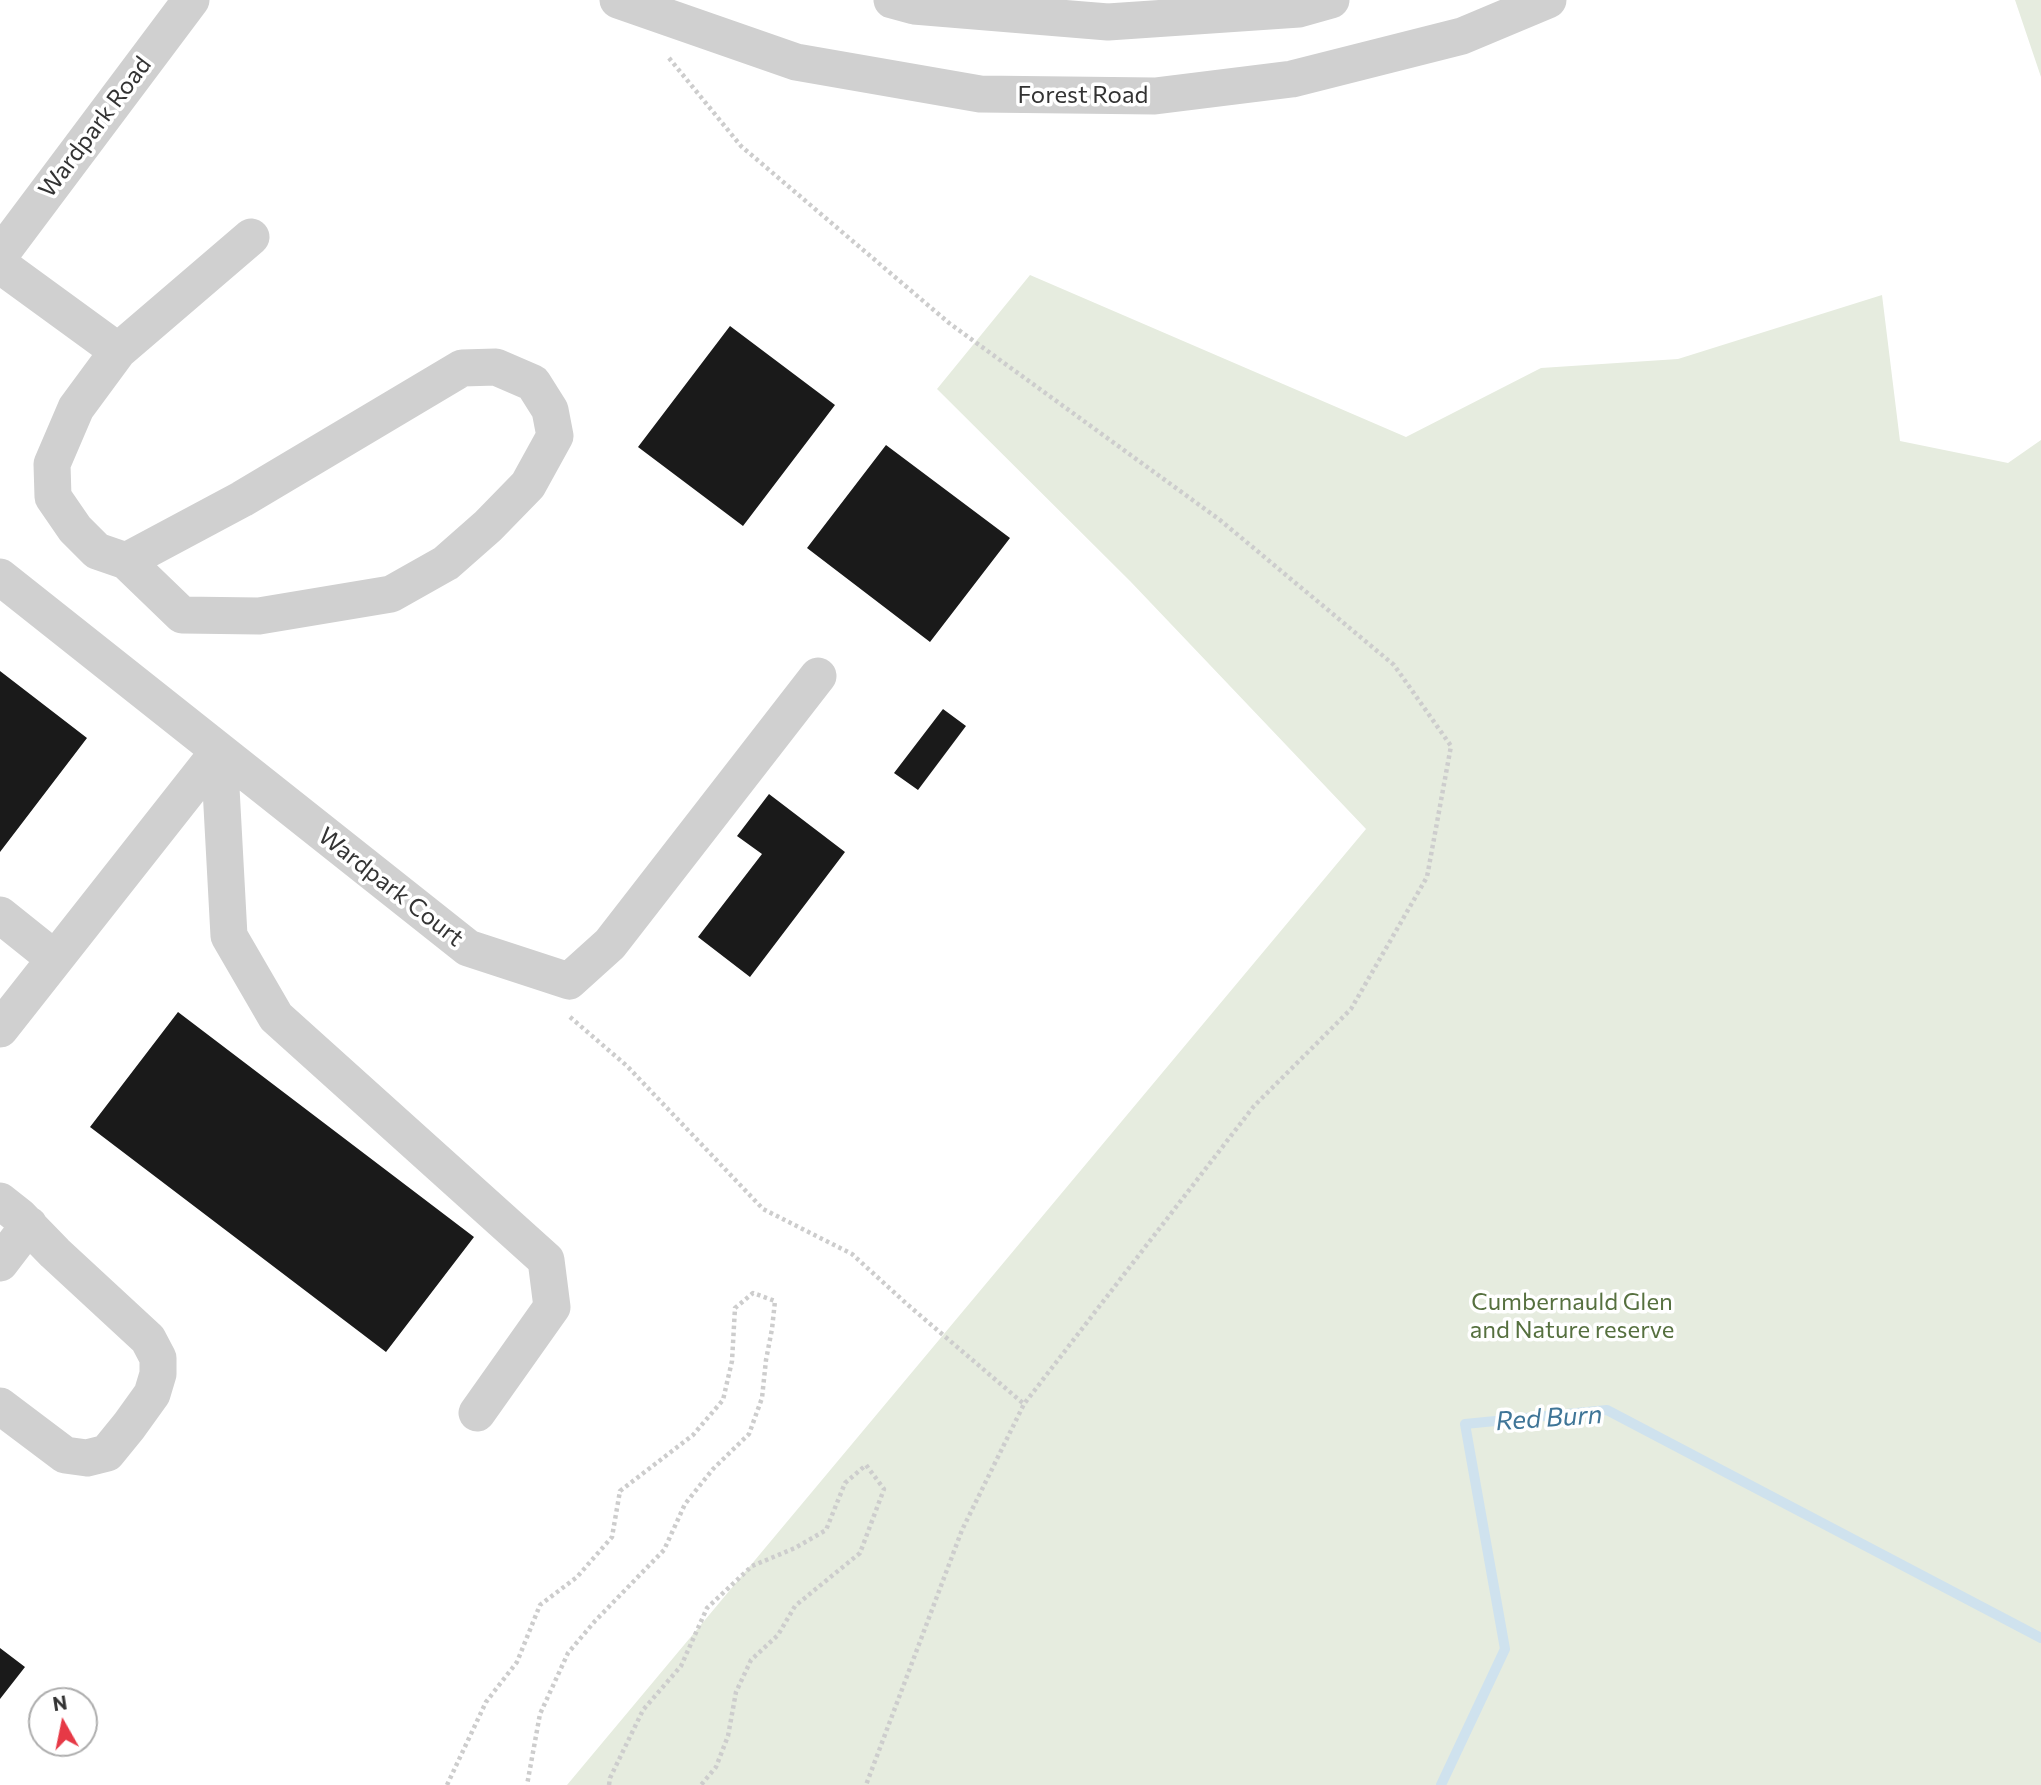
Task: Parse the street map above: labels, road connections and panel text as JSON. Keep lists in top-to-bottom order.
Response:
{
  "streets": {
    "street": ["Forest Road", "Wardpark Road", "Wardpark Court"]
  },
  "water": ["Red Burn"],
  "parks": ["Cumbernauld Glen and Nature reserve"],
  "north": "top"
}
